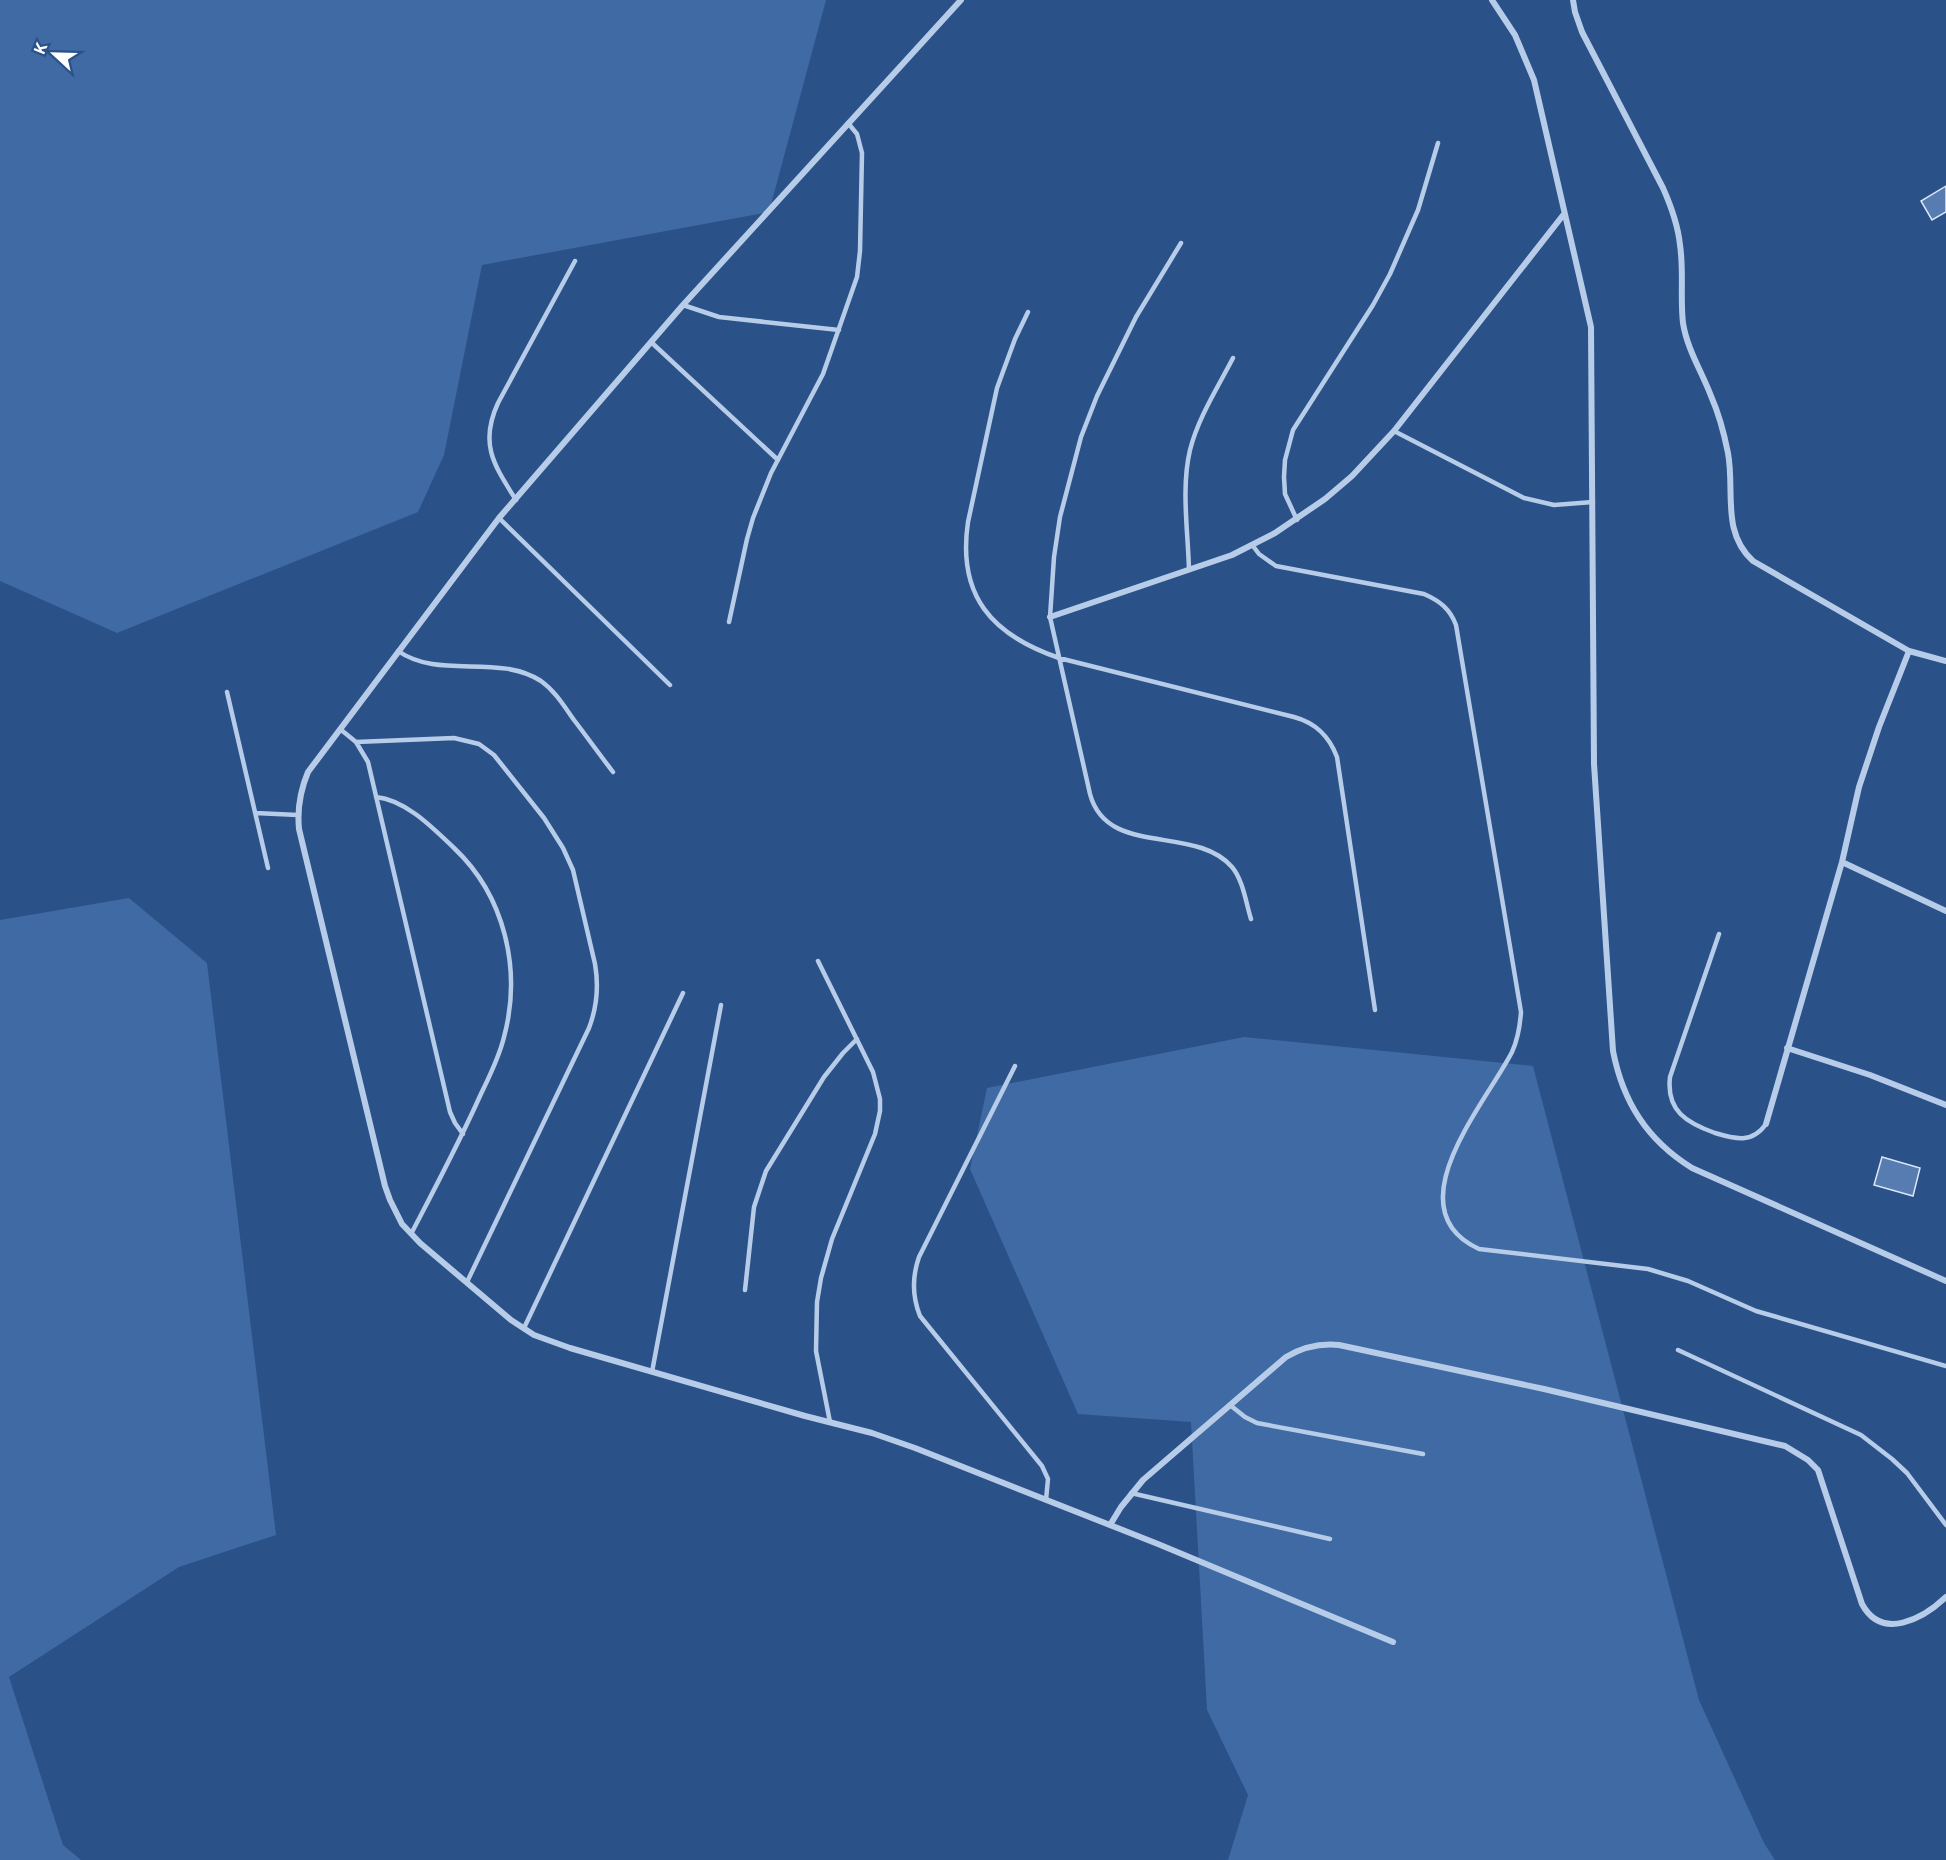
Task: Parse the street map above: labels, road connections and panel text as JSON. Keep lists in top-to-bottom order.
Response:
{
  "north": "left"
}
